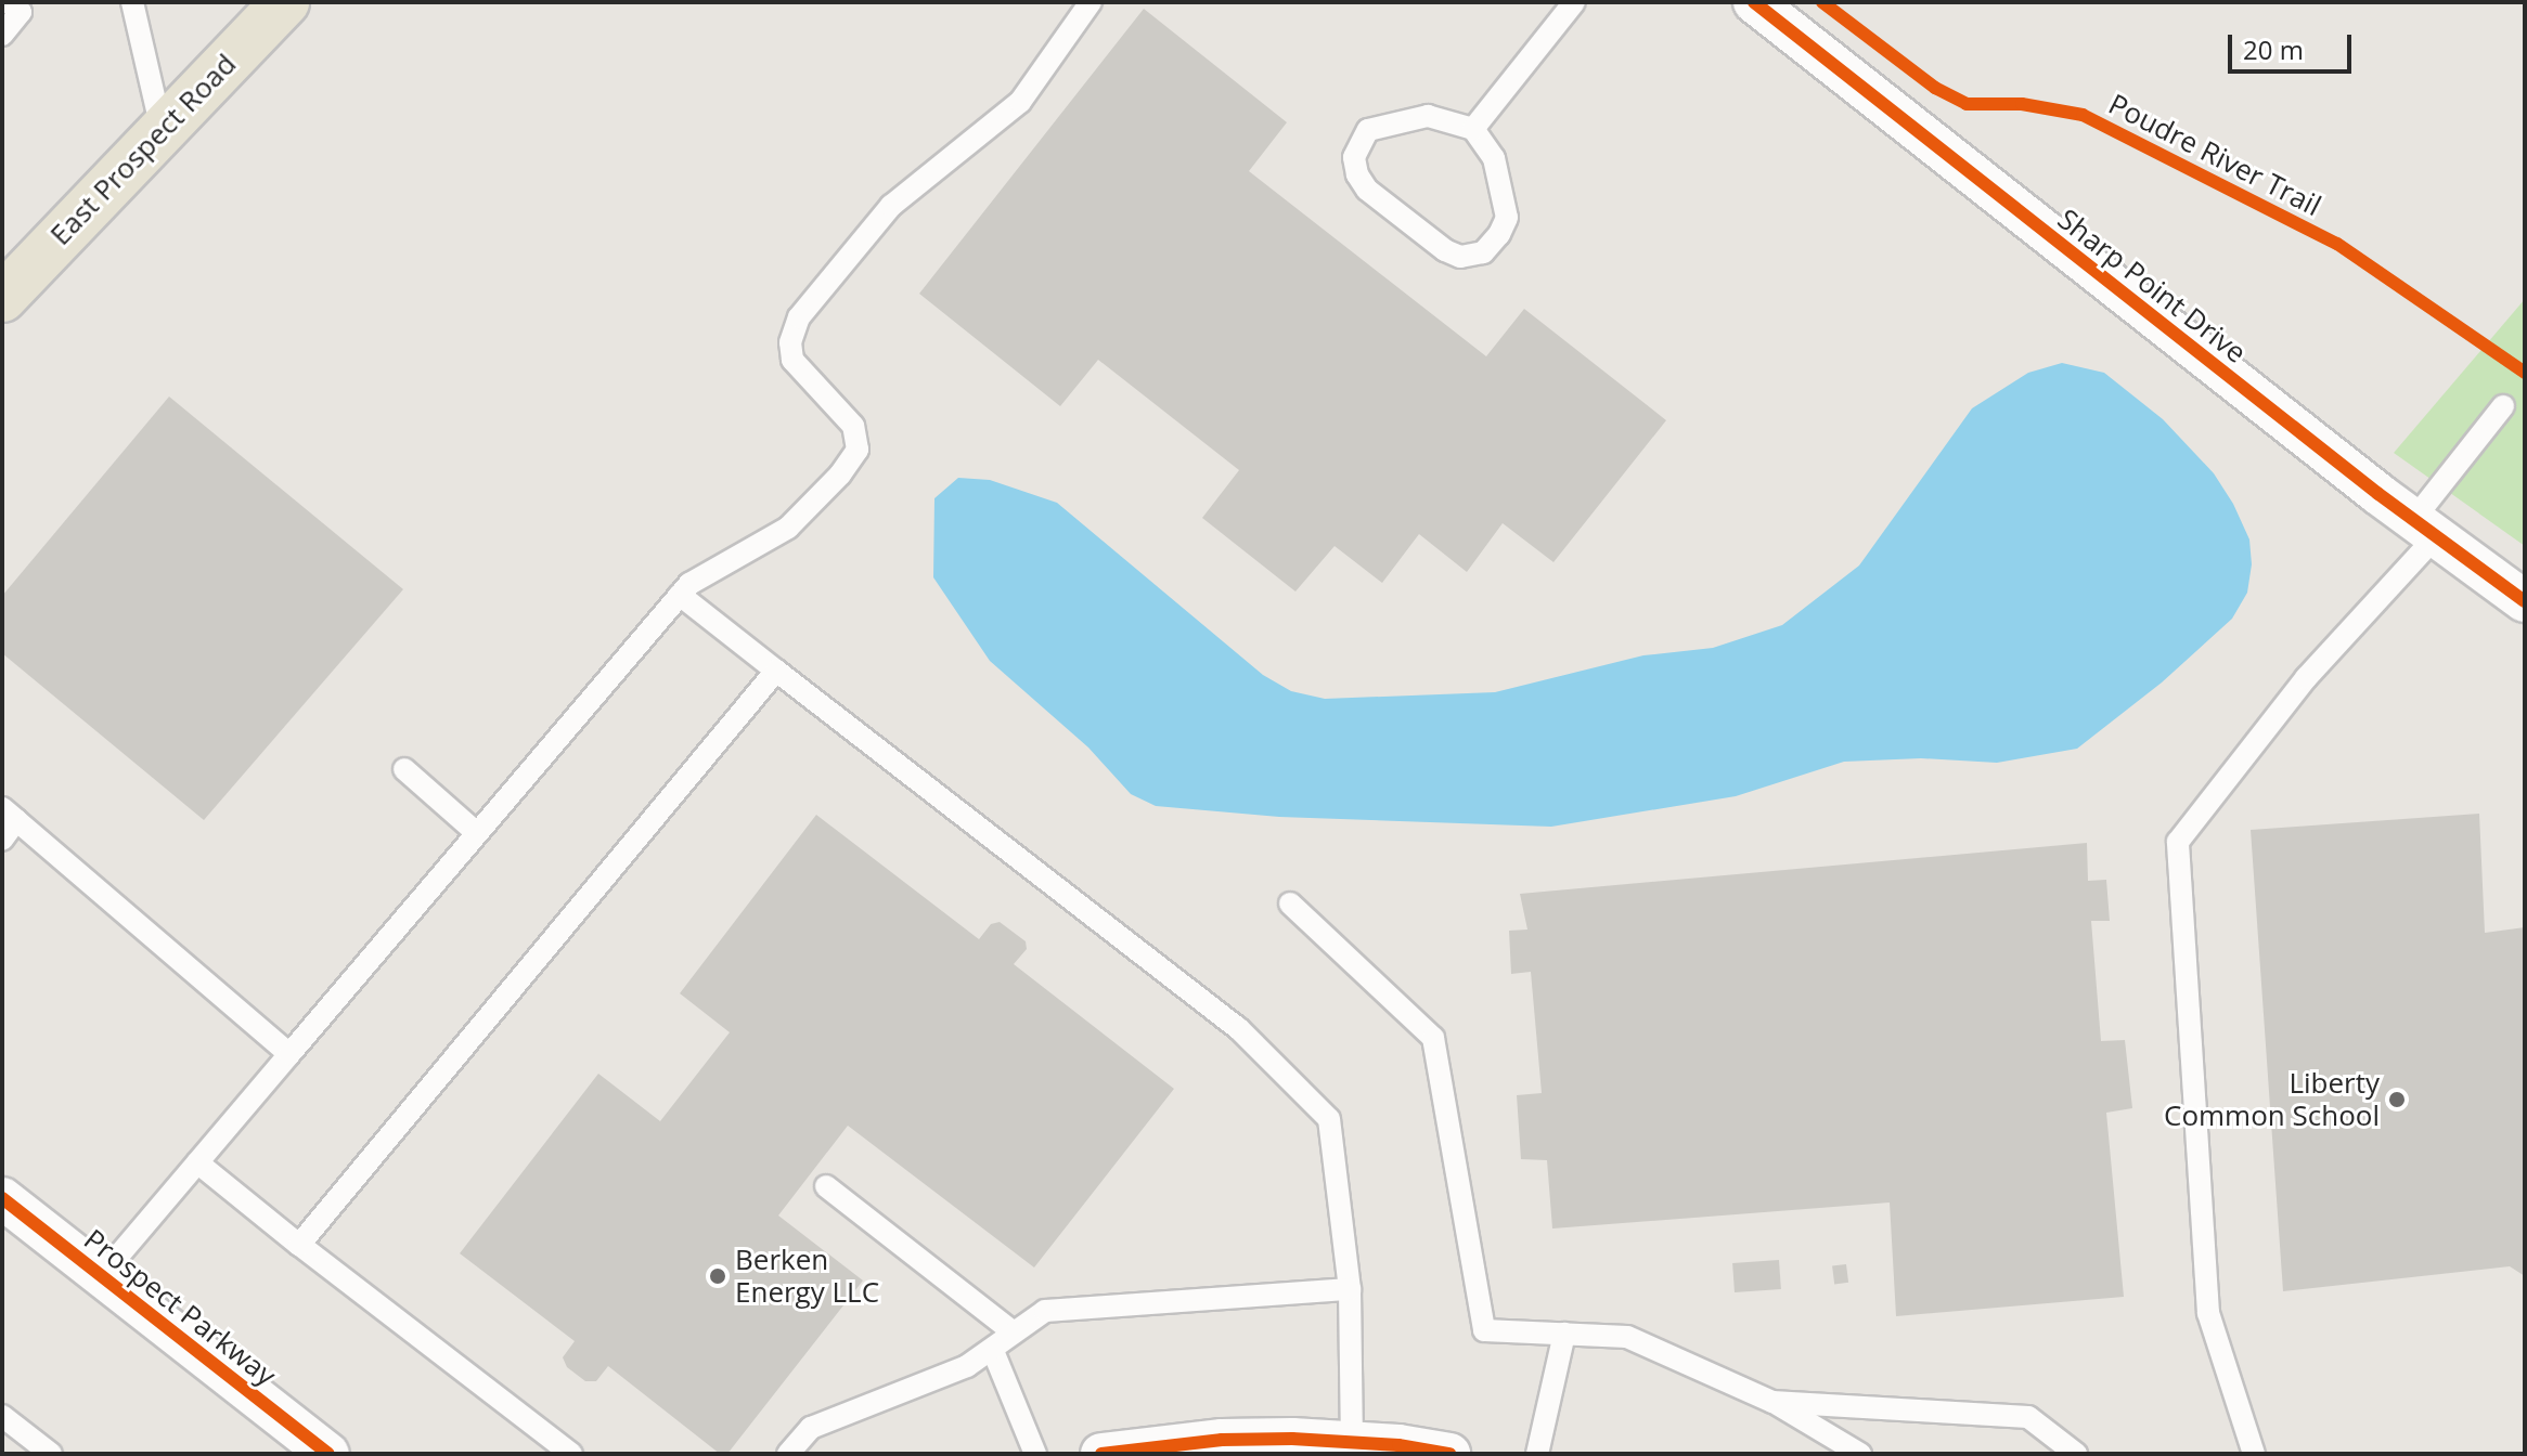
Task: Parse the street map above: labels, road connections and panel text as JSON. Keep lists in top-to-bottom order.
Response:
{
  "streets": {
    "main road": ["East Prospect Road"],
    "street": ["Sharp Point Drive", "Prospect Parkway"],
    "cycle path": ["Poudre River Trail"]
  },
  "places": ["Liberty Common School", "Berken Energy LLC"],
  "scale_bar": "20 m"
}
